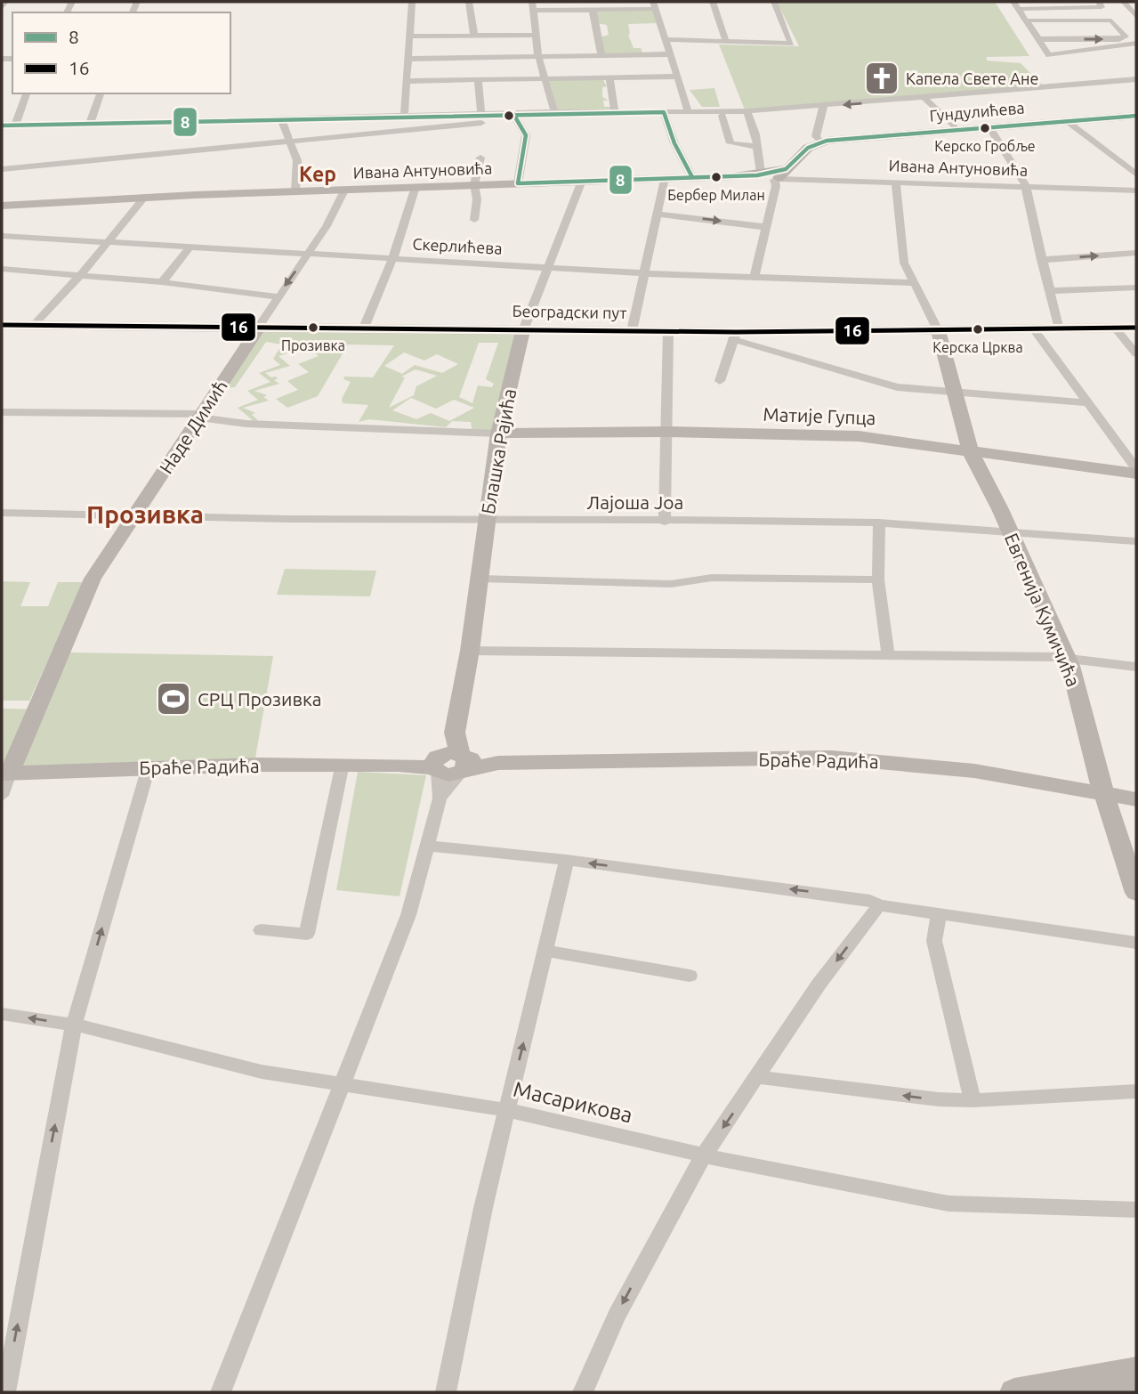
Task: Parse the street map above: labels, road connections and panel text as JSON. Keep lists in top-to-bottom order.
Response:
{
  "streets": {
    "street": [
      "Гундулићева",
      "Ивана Антуновића",
      "Скерлићева",
      "Београдски пут",
      "Матије Гупца",
      "Наде Димић",
      "Блашка Рајића",
      "Лајоша Јоа",
      "Евгенија Кумичића",
      "Браће Радића",
      "Масарикова"
    ]
  },
  "crossings": [
    ["Ивана Антуновића", "Наде Димић"],
    ["Ивана Антуновића", "Блашка Рајића"],
    ["Скерлићева", "Наде Димић"],
    ["Скерлићева", "Блашка Рајића"],
    ["Београдски пут", "Наде Димић"],
    ["Београдски пут", "Блашка Рајића"],
    ["Београдски пут", "Евгенија Кумичића"],
    ["Матије Гупца", "Блашка Рајића"],
    ["Матије Гупца", "Евгенија Кумичића"],
    ["Наде Димић", "Лајоша Јоа"],
    ["Наде Димић", "Браће Радића"],
    ["Блашка Рајића", "Лајоша Јоа"],
    ["Блашка Рајића", "Браће Радића"],
    ["Лајоша Јоа", "Евгенија Кумичића"],
    ["Евгенија Кумичића", "Браће Радића"]
  ],
  "districts": ["Кер", "Прозивка"],
  "places": {
    "church": ["Капела Свете Ане"],
    "other": [
      "Керско Гробље",
      "Бербер Милан",
      "Прозивка",
      "Керска Црква"
    ],
    "sports": ["СРЦ Прозивка"]
  },
  "lines": ["transit line 8", "transit line 16"],
  "legend": ["8", "16"]
}
